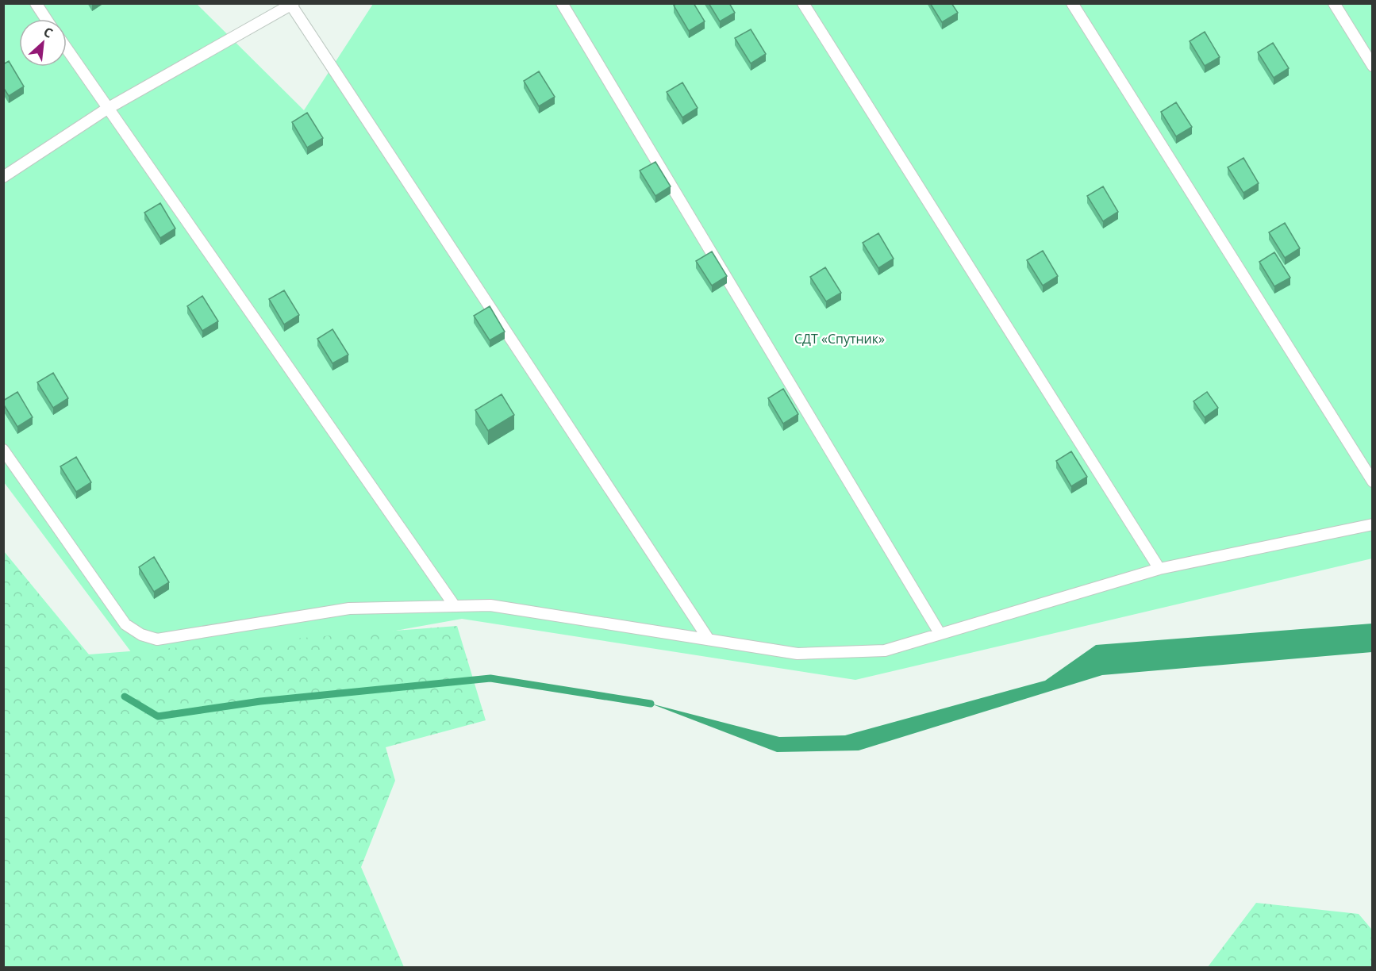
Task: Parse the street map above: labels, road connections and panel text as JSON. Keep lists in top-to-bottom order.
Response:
{
  "parks": ["СДТ «Спутник»"],
  "north": "top right"
}
